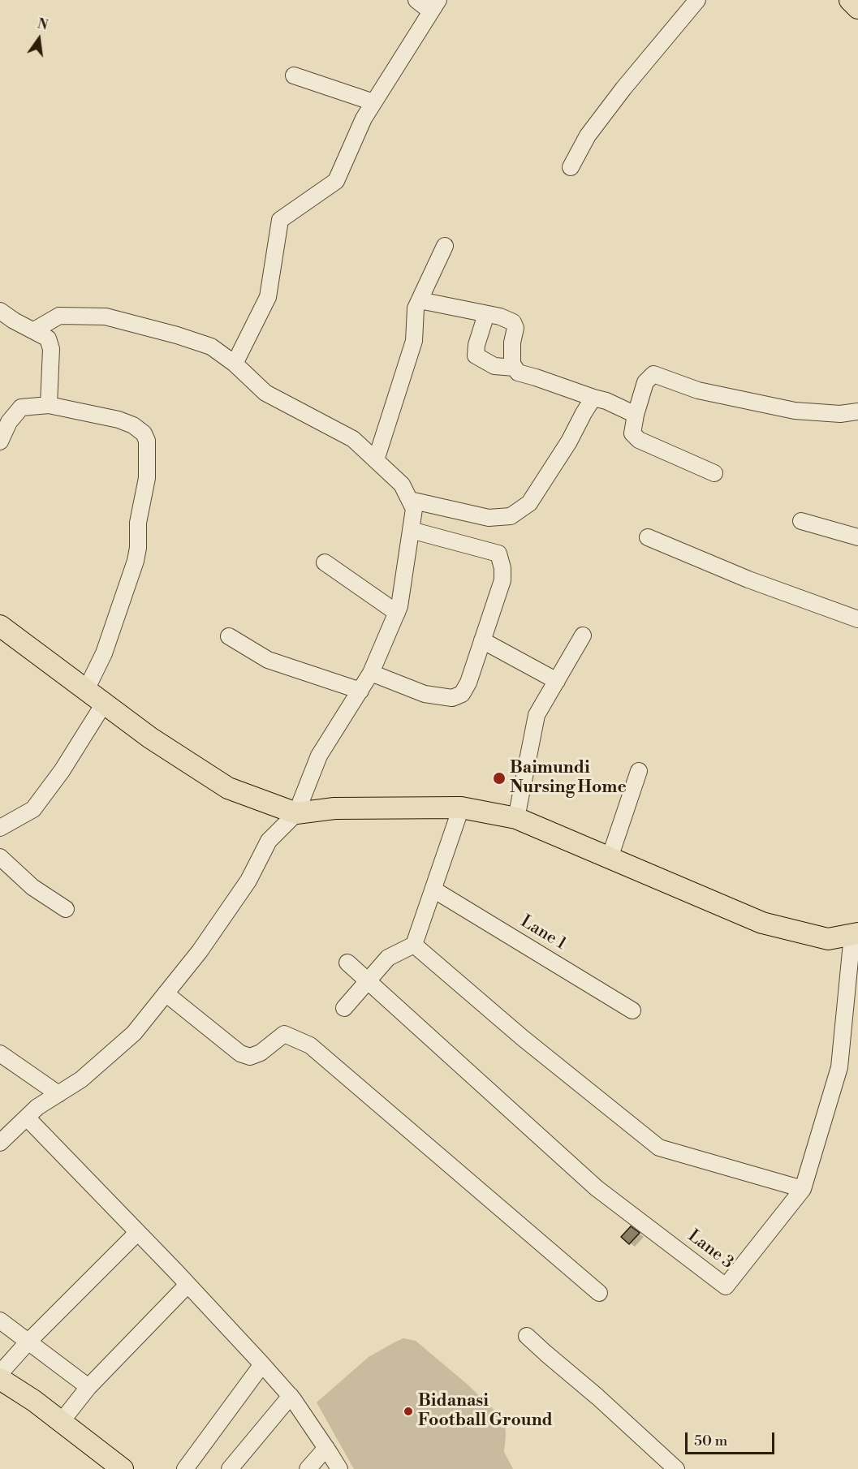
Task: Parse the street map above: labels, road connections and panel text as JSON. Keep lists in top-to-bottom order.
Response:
{
  "streets": {
    "street": ["Lane 1", "Lane 3"]
  },
  "places": ["Baimundi Nursing Home", "Bidanasi Football Ground"],
  "scale_bar": "50 m",
  "north": "top"
}
